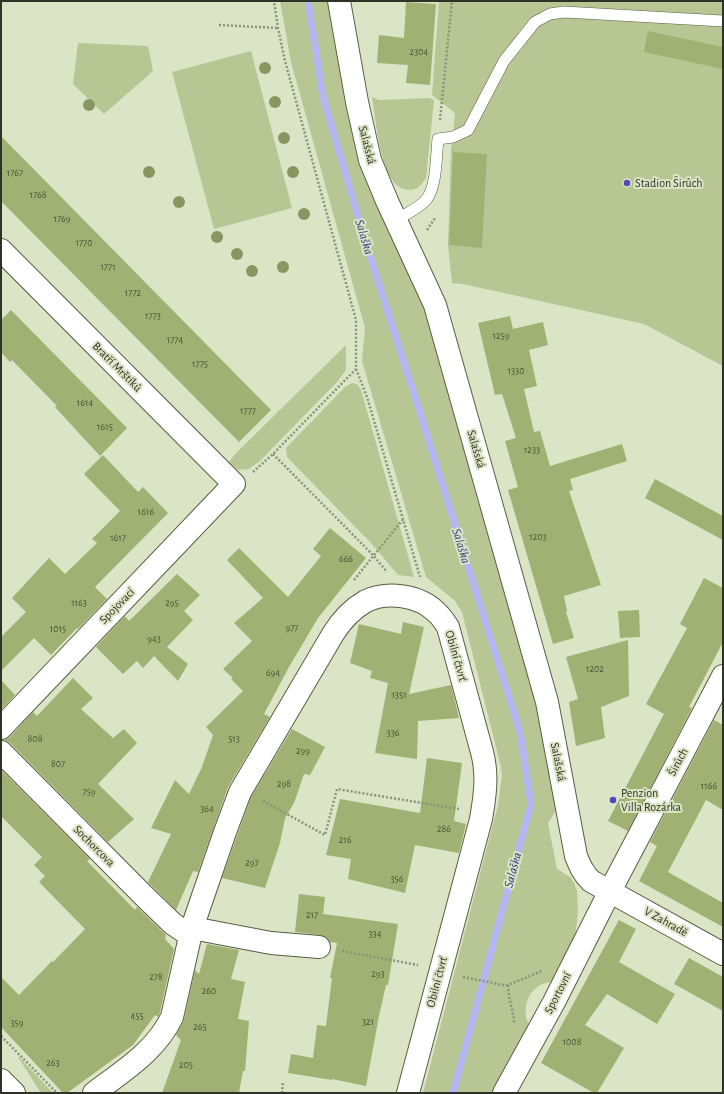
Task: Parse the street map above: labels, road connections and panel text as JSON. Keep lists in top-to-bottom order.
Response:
{
  "streets": {
    "street": [
      "Salašská",
      "Bratří Mrštíků",
      "Spojovací",
      "Obilní čtvrť",
      "Širůch",
      "Sochorcova",
      "V Zahradě",
      "Sportovní"
    ]
  },
  "crossings": [
    ["Salašská", "Širůch"],
    ["Salašská", "V Zahradě"],
    ["Salašská", "Sportovní"],
    ["Bratří Mrštíků", "Spojovací"],
    ["Obilní čtvrť", "Sochorcova"],
    ["Širůch", "V Zahradě"],
    ["Širůch", "Sportovní"],
    ["V Zahradě", "Sportovní"]
  ],
  "water": ["Salaška"],
  "places": ["Stadion Širůch", "Penzion Villa Rozárka"],
  "house_numbers": [
    "2304",
    "1767",
    "1768",
    "1769",
    "1770",
    "1771",
    "1772",
    "1773",
    "1259",
    "1774",
    "1775",
    "1330",
    "1614",
    "1777",
    "1615",
    "1233",
    "1616",
    "1203",
    "1617",
    "666",
    "1163",
    "295",
    "977",
    "1015",
    "943",
    "1202",
    "694",
    "1351",
    "336",
    "808",
    "513",
    "299",
    "807",
    "298",
    "1166",
    "759",
    "364",
    "286",
    "216",
    "297",
    "356",
    "217",
    "334",
    "293",
    "278",
    "260",
    "455",
    "321",
    "359",
    "265",
    "1008",
    "263",
    "205"
  ]
}
